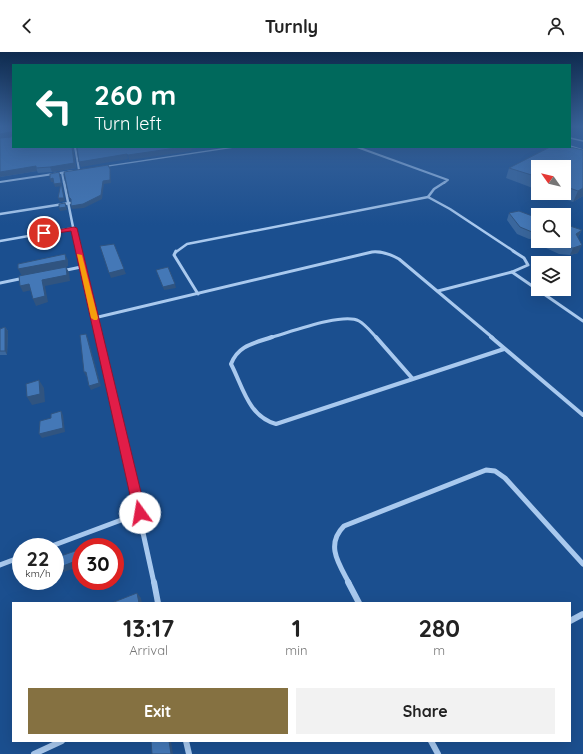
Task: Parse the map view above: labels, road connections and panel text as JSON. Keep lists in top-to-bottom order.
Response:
{
  "north": "top left",
  "page": {
    "header": "Turnly",
    "turn": ["260 m", "Turn left"],
    "speed": "22 km/h",
    "limit": "30",
    "eta": [
      "13:17",
      "Arrival",
      "1",
      "min",
      "280",
      "m"
    ],
    "buttons": ["Exit", "Share"]
  }
}
